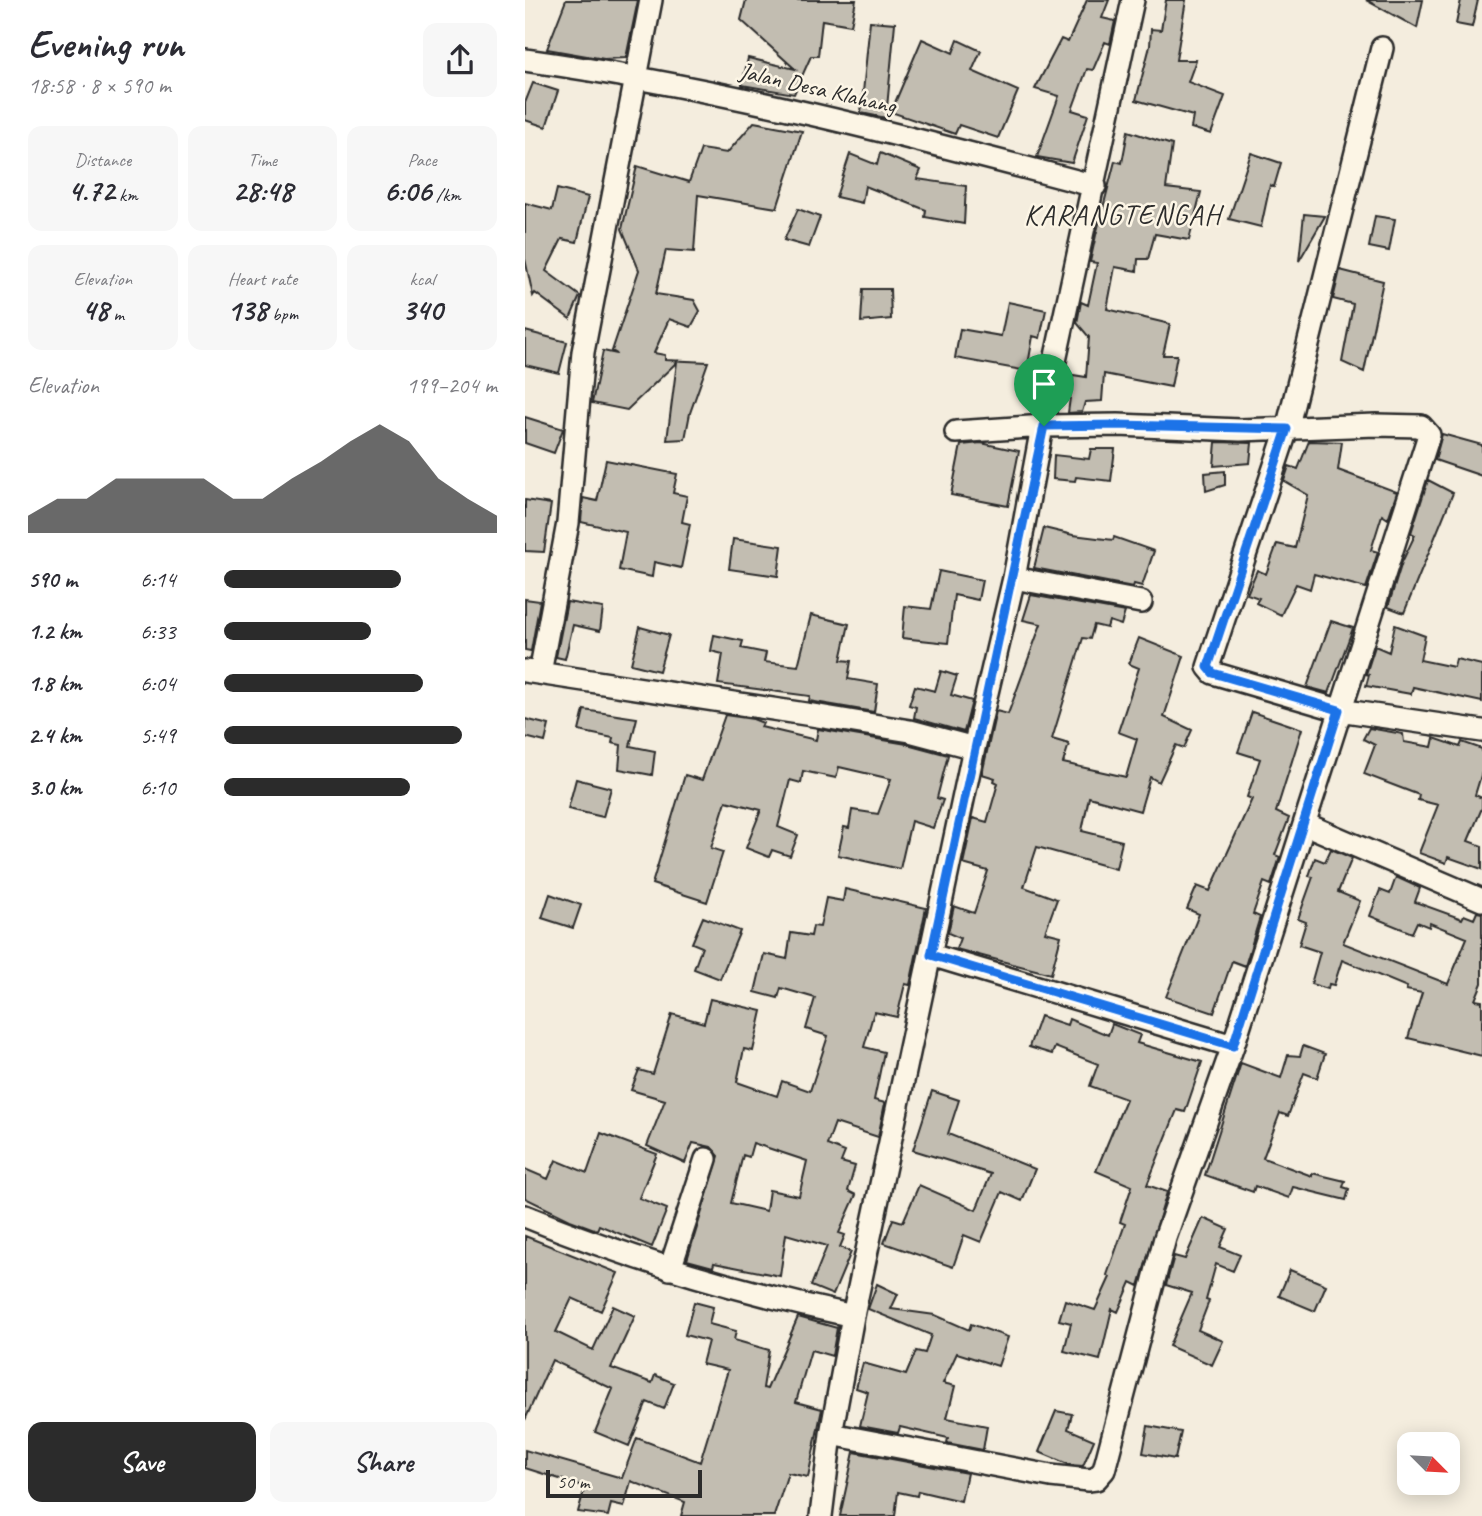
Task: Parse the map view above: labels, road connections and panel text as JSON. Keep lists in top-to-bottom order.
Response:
{
  "streets": {
    "street": ["Jalan Desa Klahang"]
  },
  "districts": ["KARANGTENGAH"],
  "scale_bar": "50 m",
  "north": "bottom right",
  "page": {
    "heading": ["Evening run", "18:58 · 8 × 590 m"],
    "stats": [
      ["Distance", "4.72 km"],
      ["Time", "28:48"],
      ["Pace", "6:06 /km"],
      ["Elevation", "48 m"],
      ["Heart rate", "138 bpm"],
      ["kcal", "340"]
    ],
    "chart": ["Elevation", "199–204 m"],
    "list": [
      {
        "name": "590 m",
        "note": "6:14"
      },
      {
        "name": "1.2 km",
        "note": "6:33"
      },
      {
        "name": "1.8 km",
        "note": "6:04"
      },
      {
        "name": "2.4 km",
        "note": "5:49"
      },
      {
        "name": "3.0 km",
        "note": "6:10"
      }
    ],
    "buttons": ["Save", "Share"],
    "scale": "50 m"
  }
}
